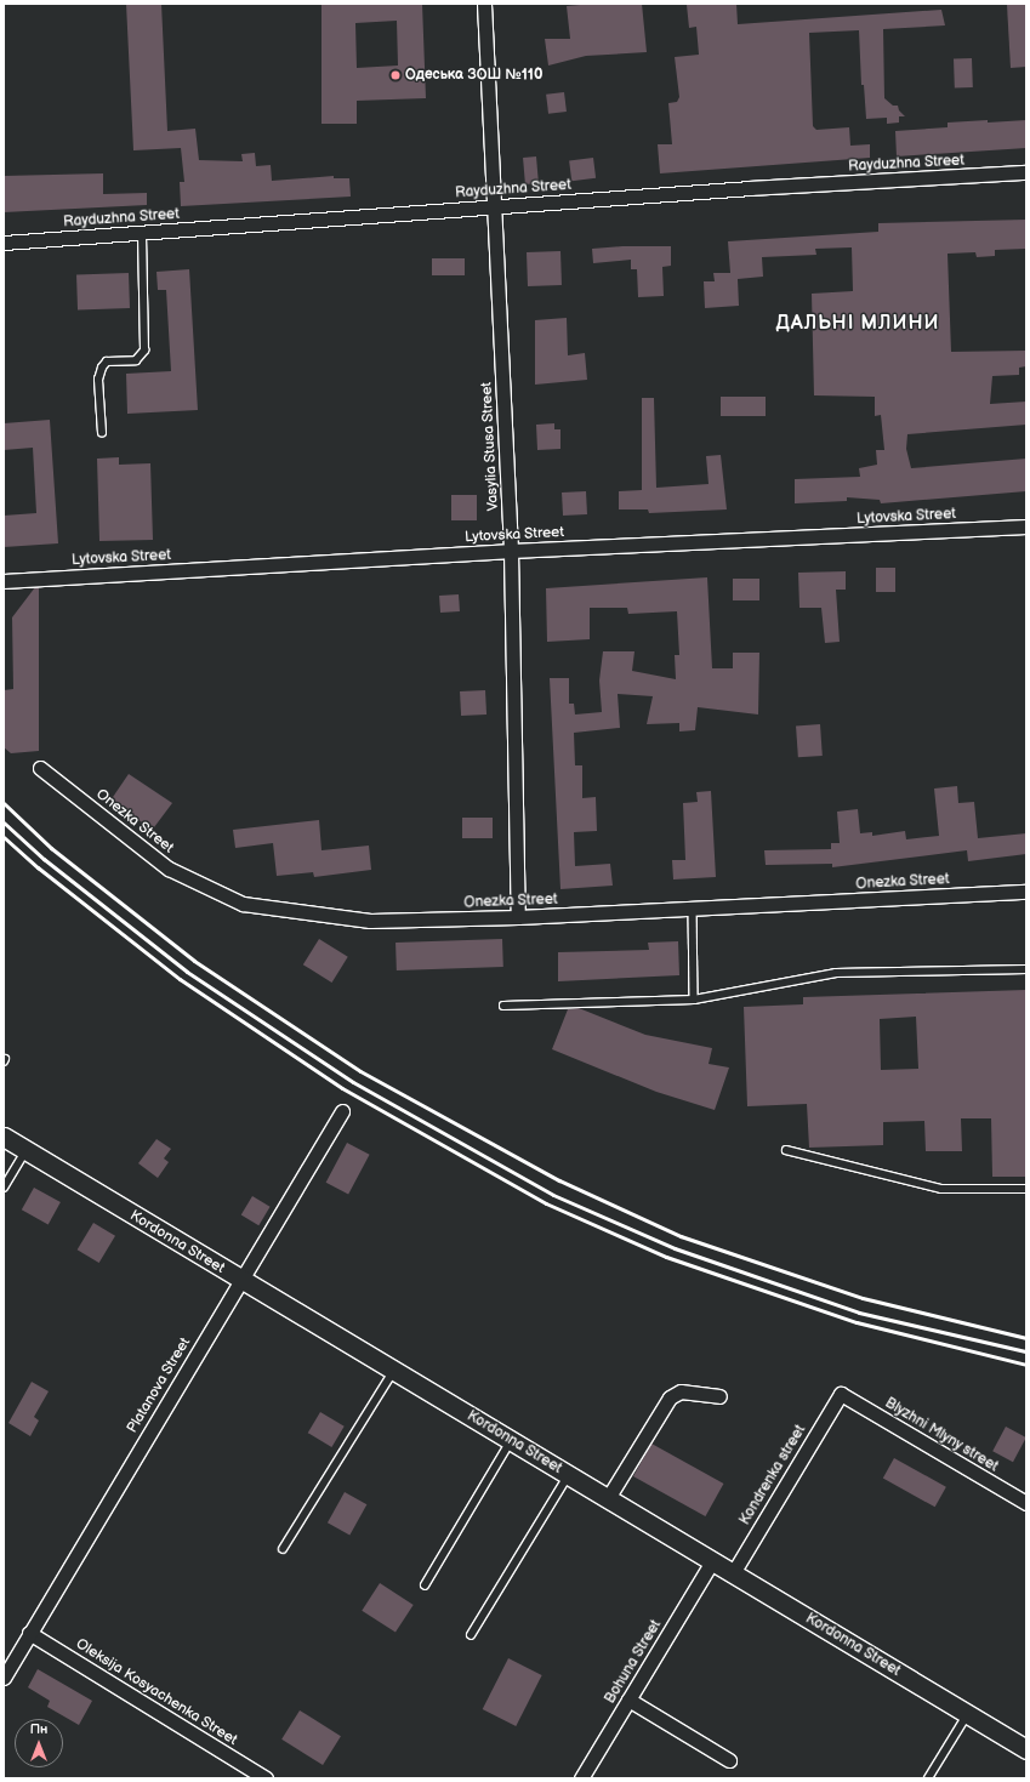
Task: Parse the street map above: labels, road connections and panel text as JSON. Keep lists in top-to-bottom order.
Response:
{
  "streets": {
    "main road": ["Kordonna Street"],
    "street": [
      "Rayduzhna Street",
      "Vasylia Stusa Street",
      "Lytovska Street",
      "Onezka Street",
      "Platanova Street",
      "Blyzhni Mlyny street",
      "Kondrenka street",
      "Bohuna Street",
      "Oleksija Kosyachenka Street"
    ]
  },
  "crossings": [
    ["Rayduzhna Street", "Vasylia Stusa Street"],
    ["Vasylia Stusa Street", "Lytovska Street"],
    ["Vasylia Stusa Street", "Onezka Street"],
    ["Kordonna Street", "Platanova Street"],
    ["Kordonna Street", "Kondrenka street"],
    ["Kordonna Street", "Bohuna Street"],
    ["Platanova Street", "Oleksija Kosyachenka Street"],
    ["Blyzhni Mlyny street", "Kondrenka street"]
  ],
  "districts": ["ДАЛЬНІ МЛИНИ"],
  "places": ["Одеська ЗОШ №110"],
  "north": "top"
}
